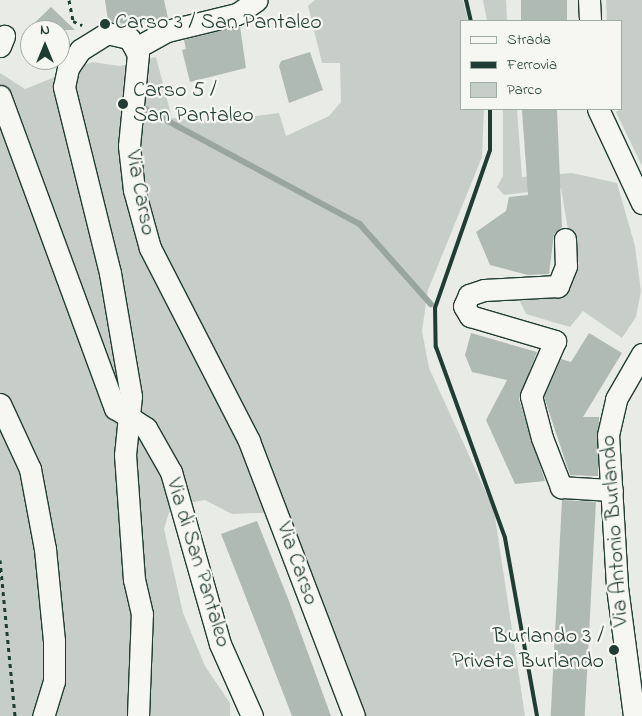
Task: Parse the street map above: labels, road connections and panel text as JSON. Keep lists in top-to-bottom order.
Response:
{
  "streets": {
    "street": ["Via Carso", "Via Antonio Burlando", "Via di San Pantaleo"]
  },
  "crossings": [
    ["Via Carso", "Via di San Pantaleo"]
  ],
  "places": ["Carso 3 / San Pantaleo", "Carso 5 / San Pantaleo", "Burlando 3 / Privata Burlando"],
  "legend": ["Strada", "Ferrovia", "Parco"],
  "north": "top"
}
